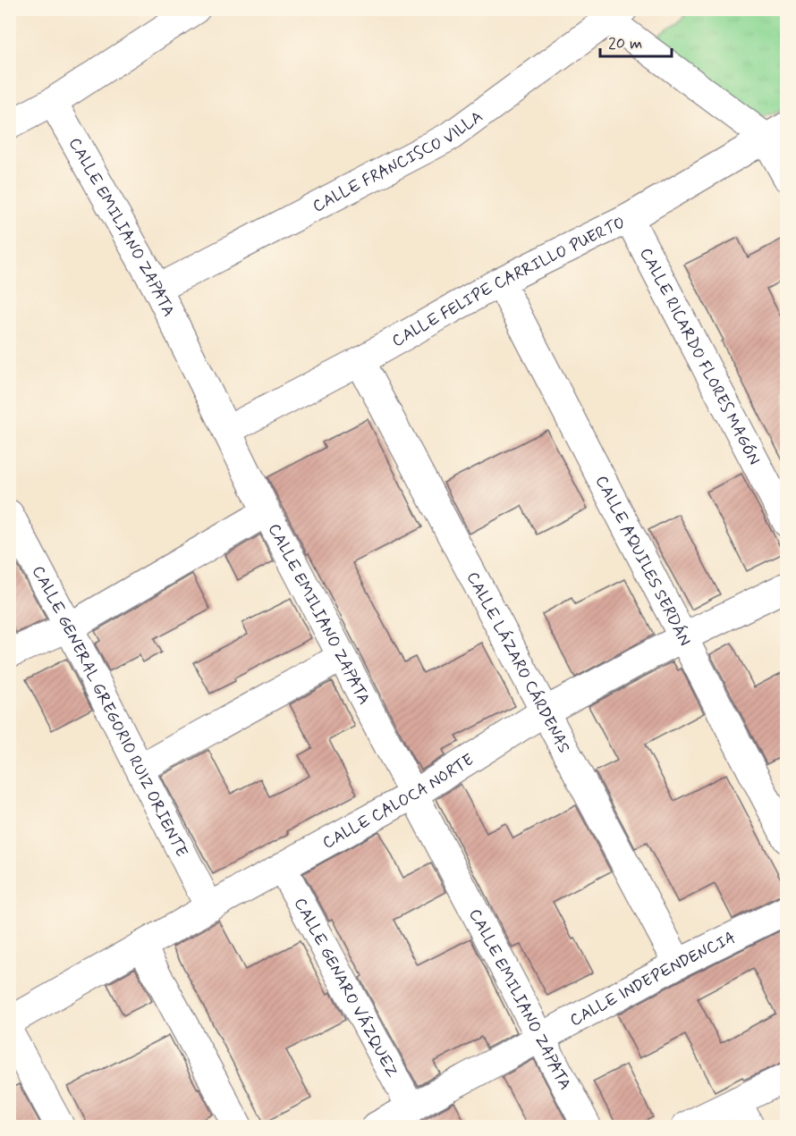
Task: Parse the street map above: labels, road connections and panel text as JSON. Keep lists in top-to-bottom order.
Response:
{
  "streets": {
    "street": [
      "CALLE FRANCISCO VILLA",
      "CALLE EMILIANO ZAPATA",
      "CALLE FELIPE CARRILLO PUERTO",
      "CALLE RICARDO FLORES MAGÓN",
      "CALLE AQUILES SERDÁN",
      "CALLE LÁZARO CÁRDENAS",
      "CALLE GENERAL GREGORIO RUIZ ORIENTE",
      "CALLE CALOCA NORTE",
      "CALLE INDEPENDENCIA",
      "CALLE GENARO VÁZQUEZ"
    ]
  },
  "crossings": [
    ["CALLE FRANCISCO VILLA", "CALLE EMILIANO ZAPATA"],
    ["CALLE EMILIANO ZAPATA", "CALLE FELIPE CARRILLO PUERTO"],
    ["CALLE EMILIANO ZAPATA", "CALLE CALOCA NORTE"],
    ["CALLE EMILIANO ZAPATA", "CALLE INDEPENDENCIA"],
    ["CALLE FELIPE CARRILLO PUERTO", "CALLE RICARDO FLORES MAGÓN"],
    ["CALLE FELIPE CARRILLO PUERTO", "CALLE AQUILES SERDÁN"],
    ["CALLE FELIPE CARRILLO PUERTO", "CALLE LÁZARO CÁRDENAS"],
    ["CALLE AQUILES SERDÁN", "CALLE CALOCA NORTE"],
    ["CALLE LÁZARO CÁRDENAS", "CALLE CALOCA NORTE"],
    ["CALLE LÁZARO CÁRDENAS", "CALLE INDEPENDENCIA"],
    ["CALLE GENERAL GREGORIO RUIZ ORIENTE", "CALLE CALOCA NORTE"],
    ["CALLE CALOCA NORTE", "CALLE GENARO VÁZQUEZ"],
    ["CALLE INDEPENDENCIA", "CALLE GENARO VÁZQUEZ"]
  ],
  "scale_bar": "20 m"
}
